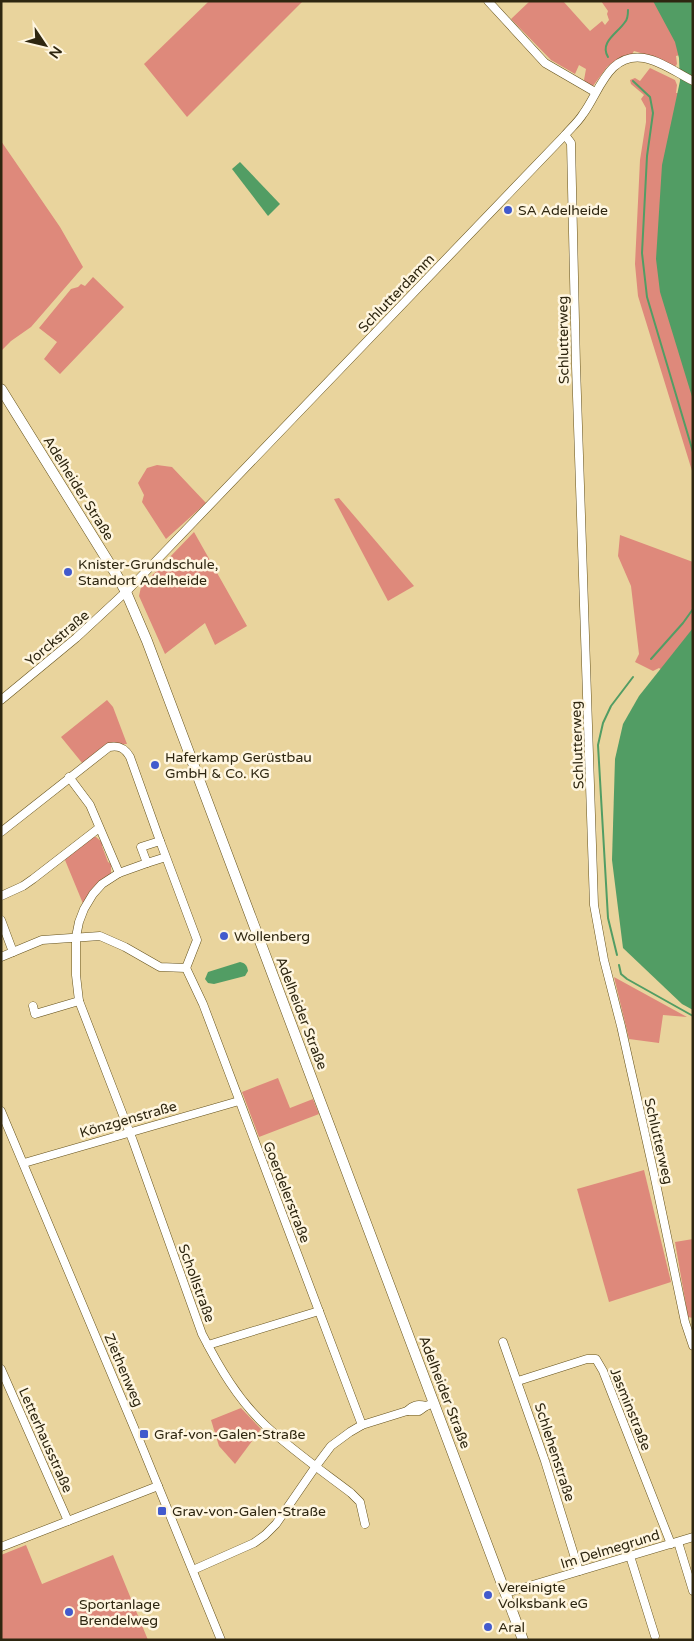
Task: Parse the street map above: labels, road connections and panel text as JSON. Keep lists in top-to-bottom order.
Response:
{
  "streets": {
    "main road": ["Adelheider Straße"],
    "street": [
      "Schlutterdamm",
      "Schlutterweg",
      "Yorckstraße",
      "Könzgenstraße",
      "Goerdelerstraße",
      "Schollstraße",
      "Ziethenweg",
      "Jasminstraße",
      "Letterhausstraße",
      "Schlehenstraße",
      "Im Delmegrund"
    ]
  },
  "crossings": [
    ["Schlutterdamm", "Schlutterweg"],
    ["Schlutterdamm", "Adelheider Straße"],
    ["Schlutterdamm", "Yorckstraße"],
    ["Adelheider Straße", "Yorckstraße"],
    ["Adelheider Straße", "Im Delmegrund"],
    ["Könzgenstraße", "Goerdelerstraße"],
    ["Könzgenstraße", "Schollstraße"],
    ["Könzgenstraße", "Ziethenweg"],
    ["Jasminstraße", "Schlehenstraße"],
    ["Jasminstraße", "Im Delmegrund"],
    ["Schlehenstraße", "Im Delmegrund"]
  ],
  "places": {
    "other": [
      "SA Adelheide",
      "Knister-Grundschule, Standort Adelheide",
      "Haferkamp Gerüstbau GmbH & Co. KG",
      "Wollenberg",
      "Vereinigte Volksbank eG",
      "Sportanlage Brendelweg",
      "Aral"
    ],
    "transit": ["Graf-von-Galen-Straße", "Grav-von-Galen-Straße"]
  },
  "north": "bottom right"
}
